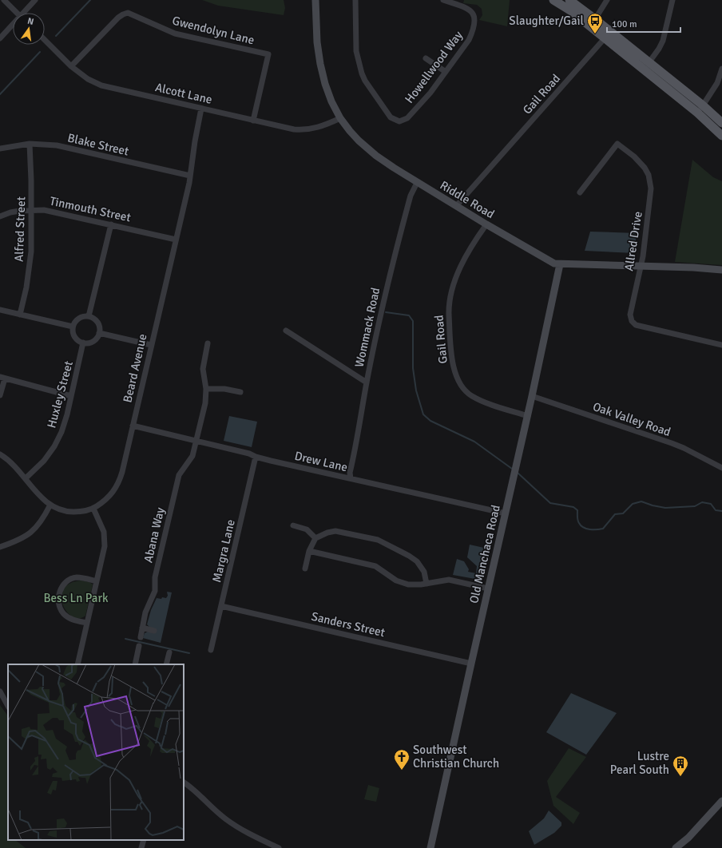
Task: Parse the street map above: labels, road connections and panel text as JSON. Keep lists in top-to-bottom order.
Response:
{
  "streets": {
    "street": [
      "Gwendolyn Lane",
      "Howellwood Way",
      "Alcott Lane",
      "Gail Road",
      "Blake Street",
      "Riddle Road",
      "Tinmouth Street",
      "Alfred Street",
      "Allred Drive",
      "Wommack Road",
      "Beard Avenue",
      "Huxley Street",
      "Oak Valley Road",
      "Drew Lane",
      "Abana Way",
      "Margra Lane",
      "Old Manchaca Road",
      "Sanders Street"
    ]
  },
  "crossings": [
    ["Gwendolyn Lane", "Alcott Lane"],
    ["Alcott Lane", "Riddle Road"],
    ["Alcott Lane", "Beard Avenue"],
    ["Gail Road", "Riddle Road"],
    ["Gail Road", "Old Manchaca Road"],
    ["Blake Street", "Alfred Street"],
    ["Blake Street", "Beard Avenue"],
    ["Riddle Road", "Allred Drive"],
    ["Riddle Road", "Wommack Road"],
    ["Riddle Road", "Old Manchaca Road"],
    ["Tinmouth Street", "Alfred Street"],
    ["Tinmouth Street", "Beard Avenue"],
    ["Wommack Road", "Drew Lane"],
    ["Beard Avenue", "Huxley Street"],
    ["Beard Avenue", "Drew Lane"],
    ["Oak Valley Road", "Old Manchaca Road"],
    ["Drew Lane", "Abana Way"],
    ["Drew Lane", "Margra Lane"],
    ["Drew Lane", "Old Manchaca Road"],
    ["Margra Lane", "Sanders Street"],
    ["Old Manchaca Road", "Sanders Street"]
  ],
  "parks": ["Bess Ln Park"],
  "places": {
    "bus stop": ["Slaughter/Gail"],
    "church": ["Southwest Christian Church"],
    "building": ["Lustre Pearl South"]
  },
  "scale_bar": "100 m",
  "north": "top"
}
